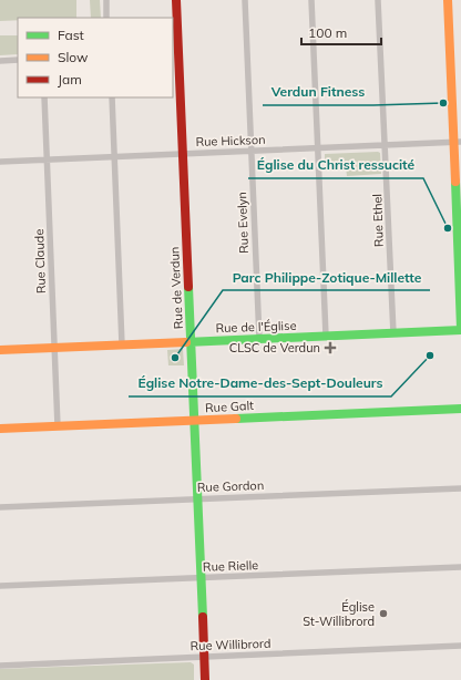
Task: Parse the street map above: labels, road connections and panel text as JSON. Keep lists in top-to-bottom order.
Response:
{
  "streets": {
    "main road": ["Rue de Verdun", "Rue de l'Église", "Rue Galt"],
    "street": [
      "Rue Hickson",
      "Rue Ethel",
      "Rue Evelyn",
      "Rue Claude",
      "Rue Gordon",
      "Rue Rielle",
      "Rue Willibrord"
    ]
  },
  "crossings": [
    ["Rue Hickson", "Rue Ethel"],
    ["Rue Hickson", "Rue Evelyn"],
    ["Rue Hickson", "Rue Claude"],
    ["Rue Hickson", "Rue de Verdun"],
    ["Rue Ethel", "Rue de l'Église"],
    ["Rue Evelyn", "Rue de l'Église"],
    ["Rue Claude", "Rue de l'Église"],
    ["Rue Claude", "Rue Galt"],
    ["Rue de Verdun", "Rue de l'Église"],
    ["Rue de Verdun", "Rue Galt"],
    ["Rue de Verdun", "Rue Gordon"],
    ["Rue de Verdun", "Rue Rielle"],
    ["Rue de Verdun", "Rue Willibrord"]
  ],
  "places": {
    "other": [
      "Verdun Fitness",
      "Église du Christ ressucité",
      "Église Notre-Dame-des-Sept-Douleurs",
      "Parc Philippe-Zotique-Millette",
      "Église St-Willibrord"
    ],
    "health": ["CLSC de Verdun"]
  },
  "legend": ["Fast", "Slow", "Jam"],
  "scale_bar": "100 m"
}
